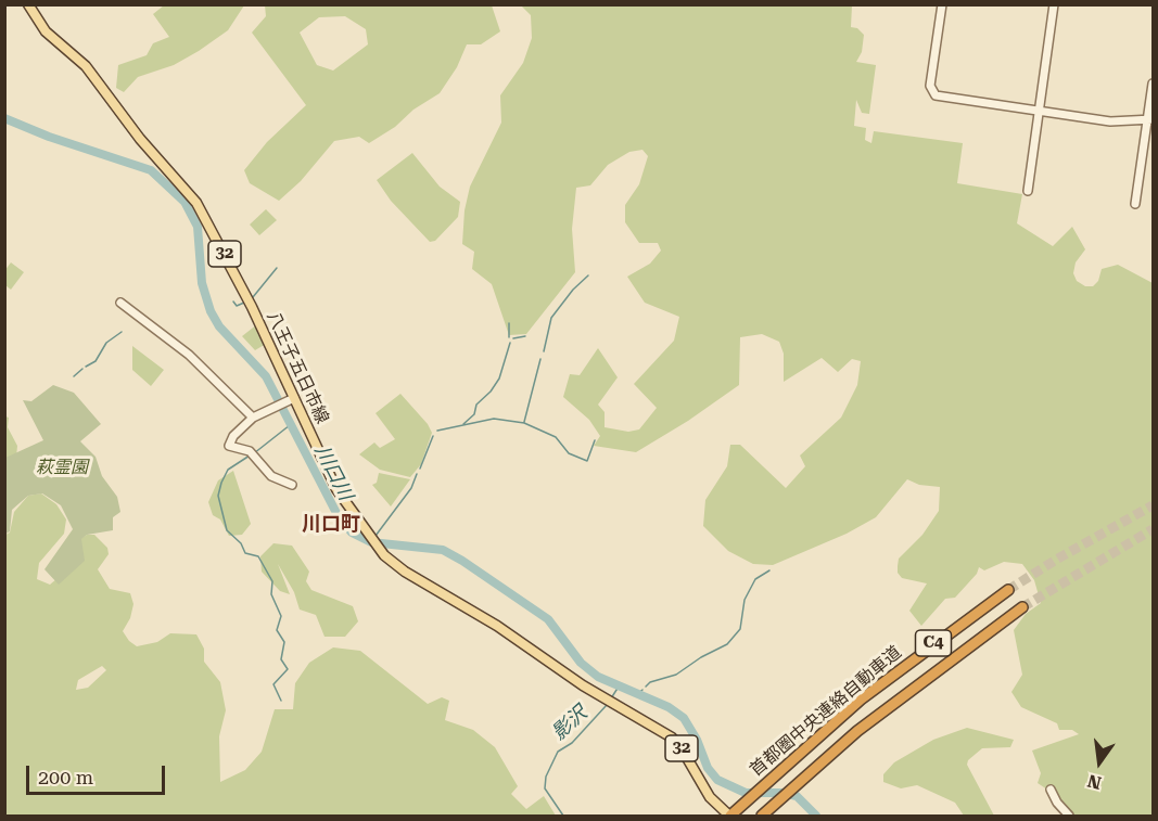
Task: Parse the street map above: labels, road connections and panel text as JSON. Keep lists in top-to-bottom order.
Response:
{
  "streets": {
    "highway": ["C4", "首都圏中央連絡自動車道"],
    "main road": ["32", "八王子五日市線"]
  },
  "crossings": [
    ["八王子五日市線", "首都圏中央連絡自動車道"]
  ],
  "districts": ["川口町"],
  "water": ["川口川", "影沢"],
  "parks": ["萩霊園"],
  "scale_bar": "200 m",
  "north": "bottom"
}
